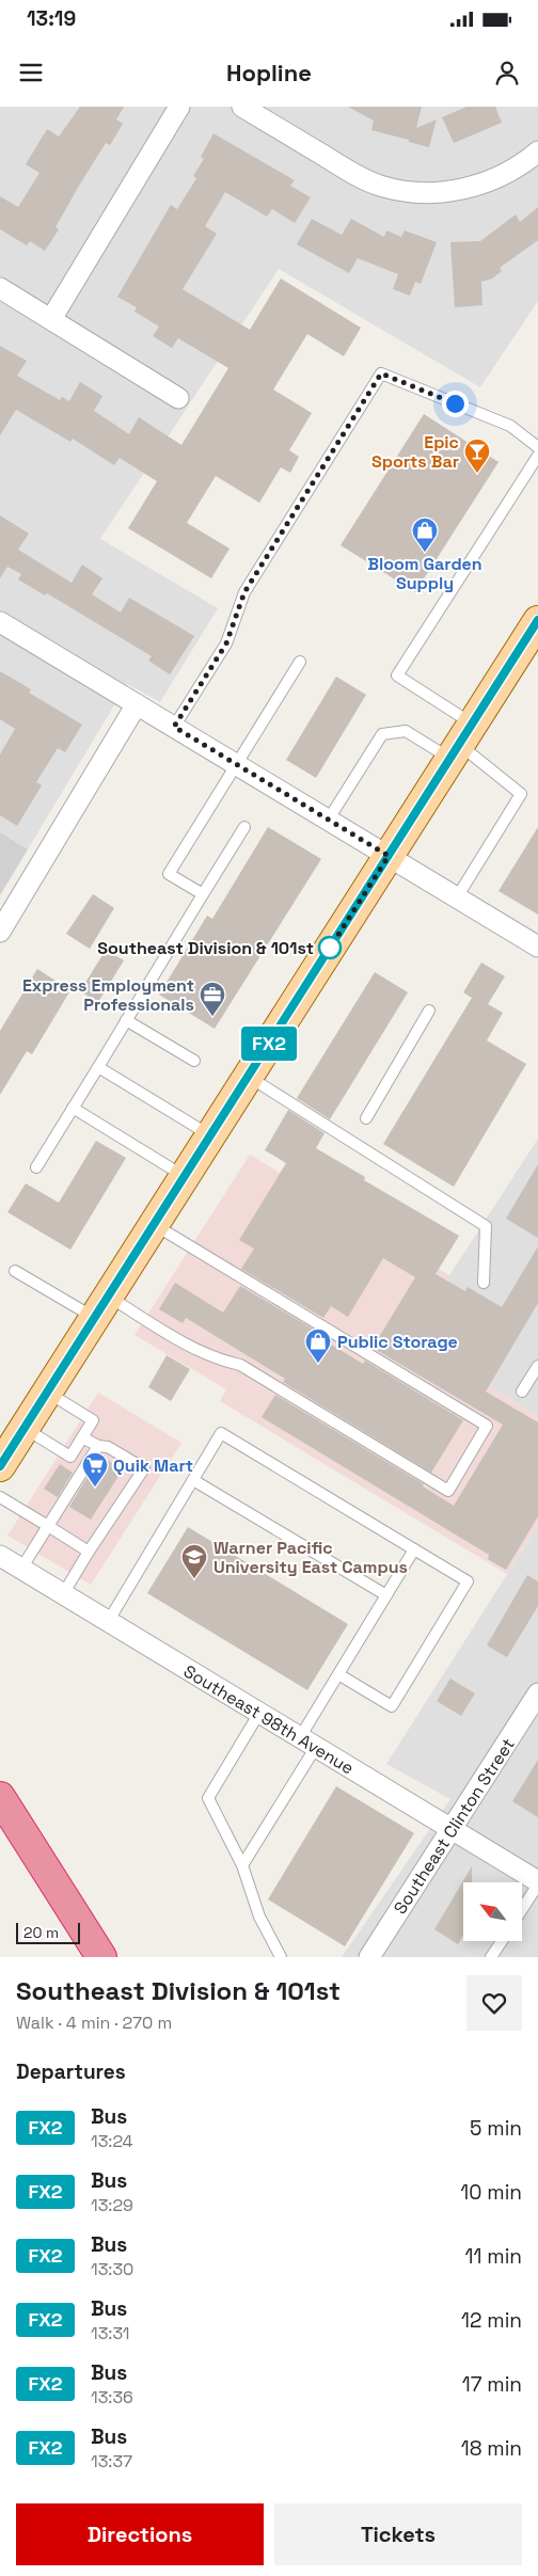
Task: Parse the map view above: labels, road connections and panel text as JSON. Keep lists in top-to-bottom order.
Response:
{
  "streets": {
    "street": ["Southeast 98th Avenue", "Southeast Clinton Street"]
  },
  "crossings": [
    ["Southeast 98th Avenue", "Southeast Clinton Street"]
  ],
  "places": {
    "bar": ["Epic Sports Bar"],
    "shop": ["Bloom Garden Supply", "Public Storage"],
    "other": ["Southeast Division & 101st"],
    "office": ["Express Employment Professionals"],
    "supermarket": ["Quik Mart"],
    "school or university": ["Warner Pacific University East Campus"]
  },
  "lines": ["bus line FX2"],
  "scale_bar": "20 m",
  "north": "top left",
  "page": {
    "status": "13:19",
    "header": "Hopline",
    "on_map": "FX2",
    "scale": "20 m",
    "heading": [
      ["Southeast Division & 101st", "Walk · 4 min · 270 m"],
      "Departures"
    ],
    "list": [
      {
        "mark": "FX2",
        "name": "Bus",
        "note": "13:24",
        "value": "5 min"
      },
      {
        "mark": "FX2",
        "name": "Bus",
        "note": "13:29",
        "value": "10 min"
      },
      {
        "mark": "FX2",
        "name": "Bus",
        "note": "13:30",
        "value": "11 min"
      },
      {
        "mark": "FX2",
        "name": "Bus",
        "note": "13:31",
        "value": "12 min"
      },
      {
        "mark": "FX2",
        "name": "Bus",
        "note": "13:36",
        "value": "17 min"
      },
      {
        "mark": "FX2",
        "name": "Bus",
        "note": "13:37",
        "value": "18 min"
      }
    ],
    "buttons": ["Directions", "Tickets"]
  }
}
